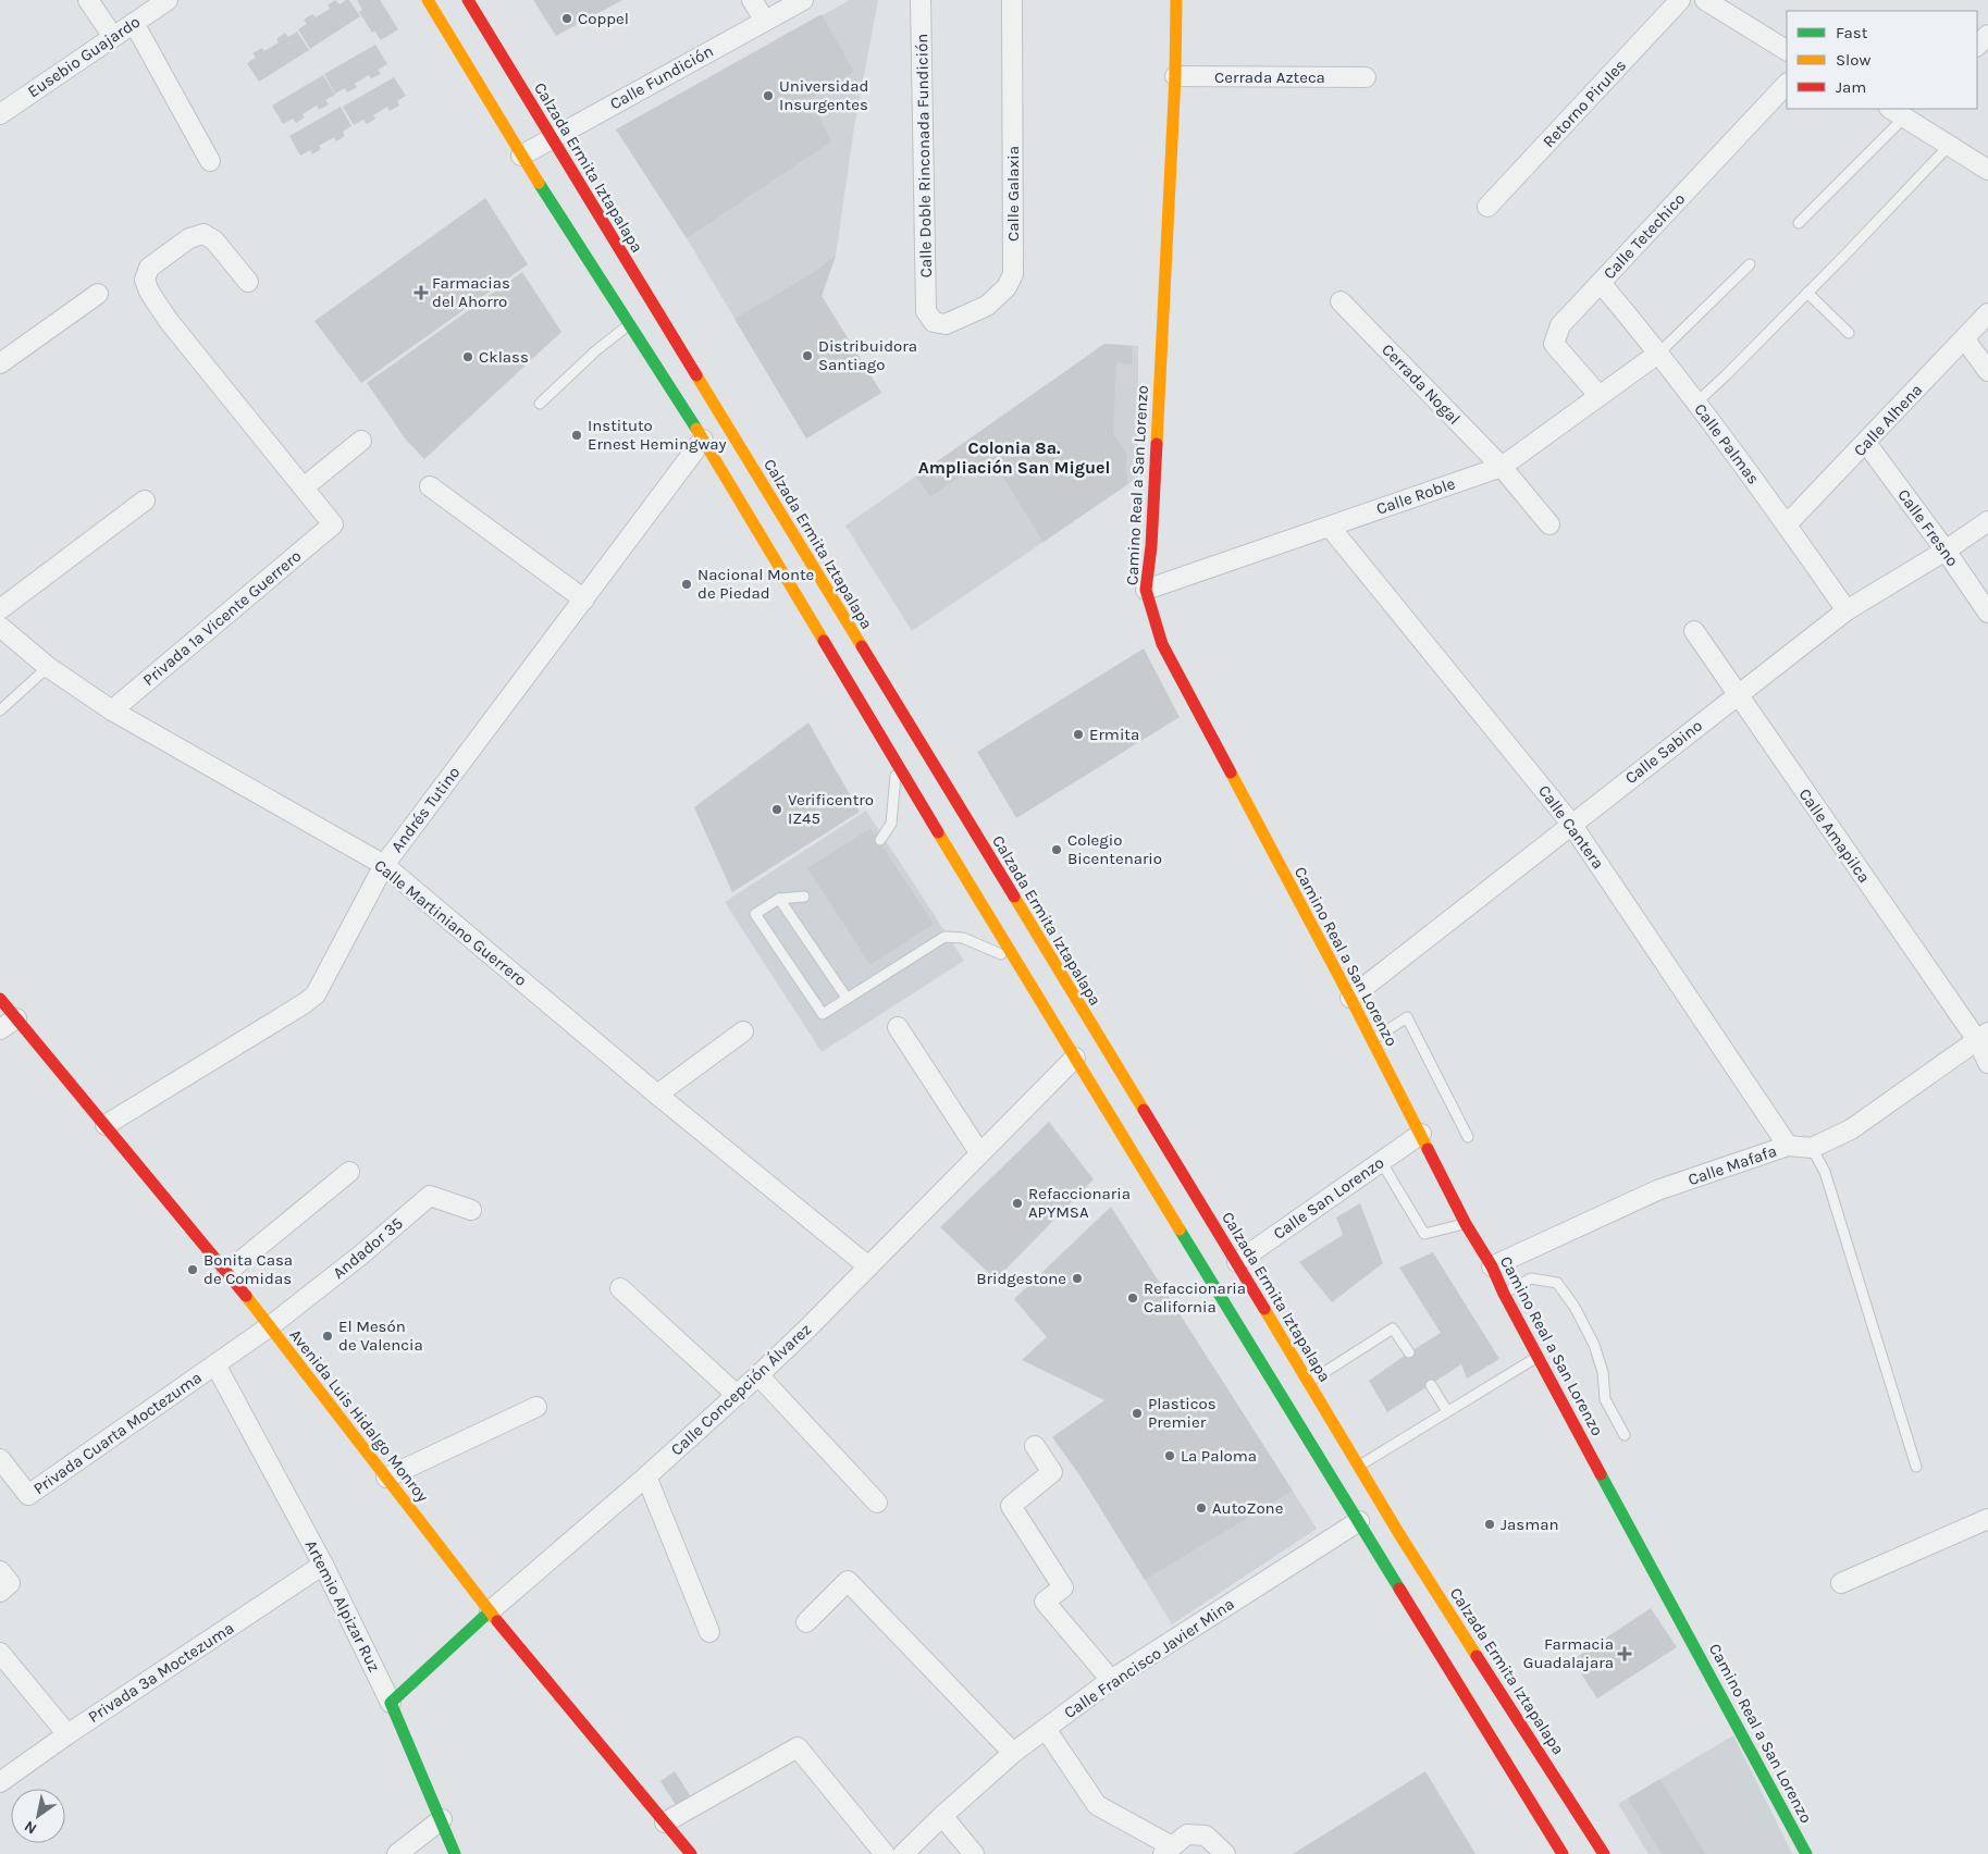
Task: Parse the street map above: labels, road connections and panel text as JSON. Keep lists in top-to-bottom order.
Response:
{
  "streets": {
    "main road": [
      "Calzada Ermita Iztapalapa",
      "Camino Real a San Lorenzo",
      "Calle Concepción Álvarez",
      "Avenida Luis Hidalgo Monroy",
      "Artemio Alpizar Ruz"
    ],
    "street": [
      "Eusebio Guajardo",
      "Calle Fundición",
      "Cerrada Azteca",
      "Retorno Pirules",
      "Calle Doble Rinconada Fundición",
      "Calle Galaxia",
      "Calle Tetechico",
      "Cerrada Nogal",
      "Calle Alhena",
      "Calle Palmas",
      "Calle Roble",
      "Calle Fresno",
      "Privada 1ª Vicente Guerrero",
      "Calle Sabino",
      "Andrés Tutino",
      "Calle Cantera",
      "Calle Amapilca",
      "Calle Martiniano Guerrero",
      "Calle Mafafa",
      "Calle San Lorenzo",
      "Andador 35",
      "Privada Cuarta Moctezuma",
      "Calle Francisco Javier Mina",
      "Privada 3ª Moctezuma"
    ]
  },
  "crossings": [
    ["Calle Fundición", "Calzada Ermita Iztapalapa"],
    ["Cerrada Azteca", "Camino Real a San Lorenzo"],
    ["Calle Doble Rinconada Fundición", "Calle Galaxia"],
    ["Calzada Ermita Iztapalapa", "Calle San Lorenzo"],
    ["Calle Tetechico", "Calle Palmas"],
    ["Calle Tetechico", "Calle Roble"],
    ["Cerrada Nogal", "Calle Roble"],
    ["Calle Alhena", "Calle Palmas"],
    ["Calle Alhena", "Calle Fresno"],
    ["Calle Palmas", "Calle Roble"],
    ["Calle Palmas", "Calle Sabino"],
    ["Camino Real a San Lorenzo", "Calle Roble"],
    ["Camino Real a San Lorenzo", "Calle Sabino"],
    ["Camino Real a San Lorenzo", "Calle Mafafa"],
    ["Camino Real a San Lorenzo", "Calle San Lorenzo"],
    ["Calle Roble", "Calle Cantera"],
    ["Calle Fresno", "Calle Sabino"],
    ["Privada 1ª Vicente Guerrero", "Calle Martiniano Guerrero"],
    ["Calle Sabino", "Calle Cantera"],
    ["Calle Sabino", "Calle Amapilca"],
    ["Andrés Tutino", "Calle Martiniano Guerrero"],
    ["Andrés Tutino", "Avenida Luis Hidalgo Monroy"],
    ["Calle Cantera", "Calle Mafafa"],
    ["Calle Martiniano Guerrero", "Calle Concepción Álvarez"],
    ["Andador 35", "Avenida Luis Hidalgo Monroy"],
    ["Calle Concepción Álvarez", "Avenida Luis Hidalgo Monroy"],
    ["Calle Concepción Álvarez", "Artemio Alpizar Ruz"],
    ["Privada Cuarta Moctezuma", "Artemio Alpizar Ruz"],
    ["Artemio Alpizar Ruz", "Privada 3ª Moctezuma"]
  ],
  "districts": ["Colonia 8a. Ampliación San Miguel"],
  "places": {
    "other": [
      "Coppel",
      "Universidad Insurgentes",
      "Distribuidora Santiago",
      "Cklass",
      "Instituto Ernest Hemingway",
      "Nacional Monte de Piedad",
      "Ermita",
      "Verificentro IZ45",
      "Colegio Bicentenario",
      "Refaccionaria APYMSA",
      "Bonita Casa de Comidas",
      "Bridgestone",
      "Refaccionaria California",
      "El Mesón de Valencia",
      "Plasticos Premier",
      "La Paloma",
      "AutoZone",
      "Jasman"
    ],
    "health": ["Farmacias del Ahorro", "Farmacia Guadalajara"]
  },
  "legend": ["Fast", "Slow", "Jam"],
  "north": "bottom left"
}
